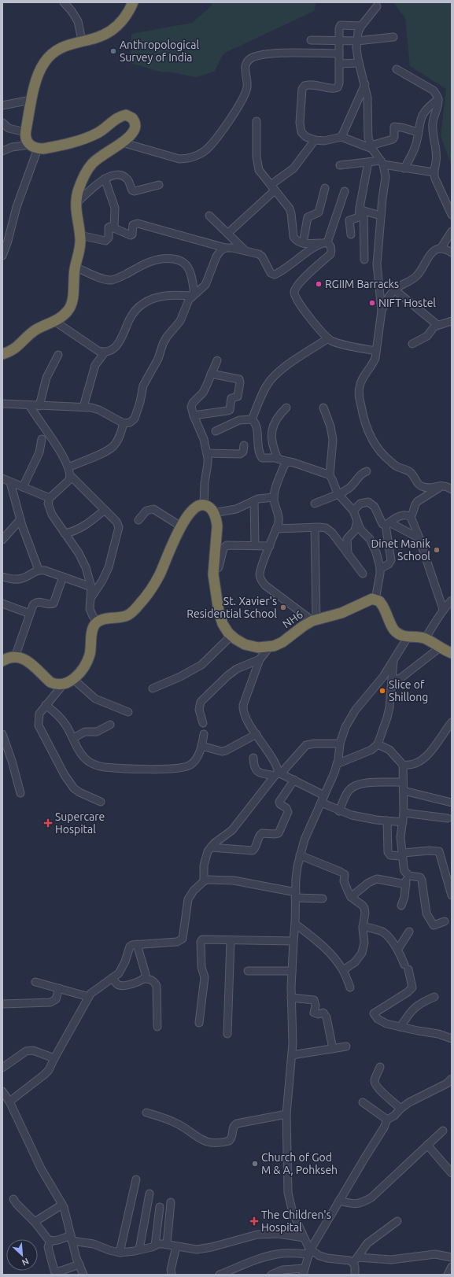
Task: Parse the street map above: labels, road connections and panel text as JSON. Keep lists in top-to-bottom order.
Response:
{
  "streets": {
    "highway": ["NH6"]
  },
  "places": {
    "other": [
      "Anthropological Survey of India",
      "RGIIM Barracks",
      "NIFT Hostel",
      "Dinet Manik School",
      "St. Xavier's Residential School",
      "Slice of Shillong",
      "Church of God M & A, Pohkseh"
    ],
    "health": ["Supercare Hospital", "The Children's Hospital"]
  },
  "north": "bottom right"
}
